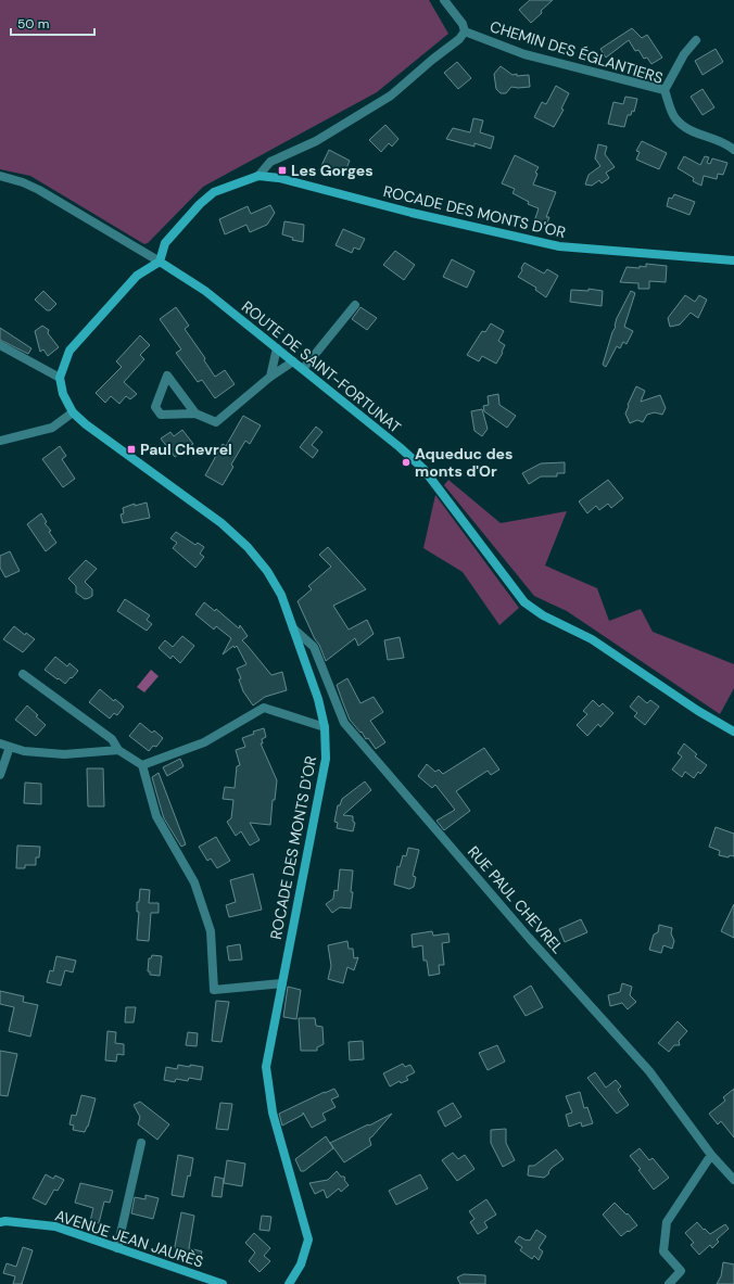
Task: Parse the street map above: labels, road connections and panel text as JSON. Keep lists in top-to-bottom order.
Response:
{
  "streets": {
    "street": [
      "CHEMIN DES ÉGLANTIERS",
      "ROCADE DES MONTS D'OR",
      "ROUTE DE SAINT-FORTUNAT",
      "RUE PAUL CHEVREL",
      "AVENUE JEAN JAURÈS"
    ]
  },
  "crossings": [
    ["ROCADE DES MONTS D'OR", "ROUTE DE SAINT-FORTUNAT"],
    ["ROCADE DES MONTS D'OR", "RUE PAUL CHEVREL"]
  ],
  "places": {
    "transit": ["Les Gorges", "Paul Chevrel"],
    "other": ["Aqueduc des monts d'Or"]
  },
  "scale_bar": "50 m"
}
